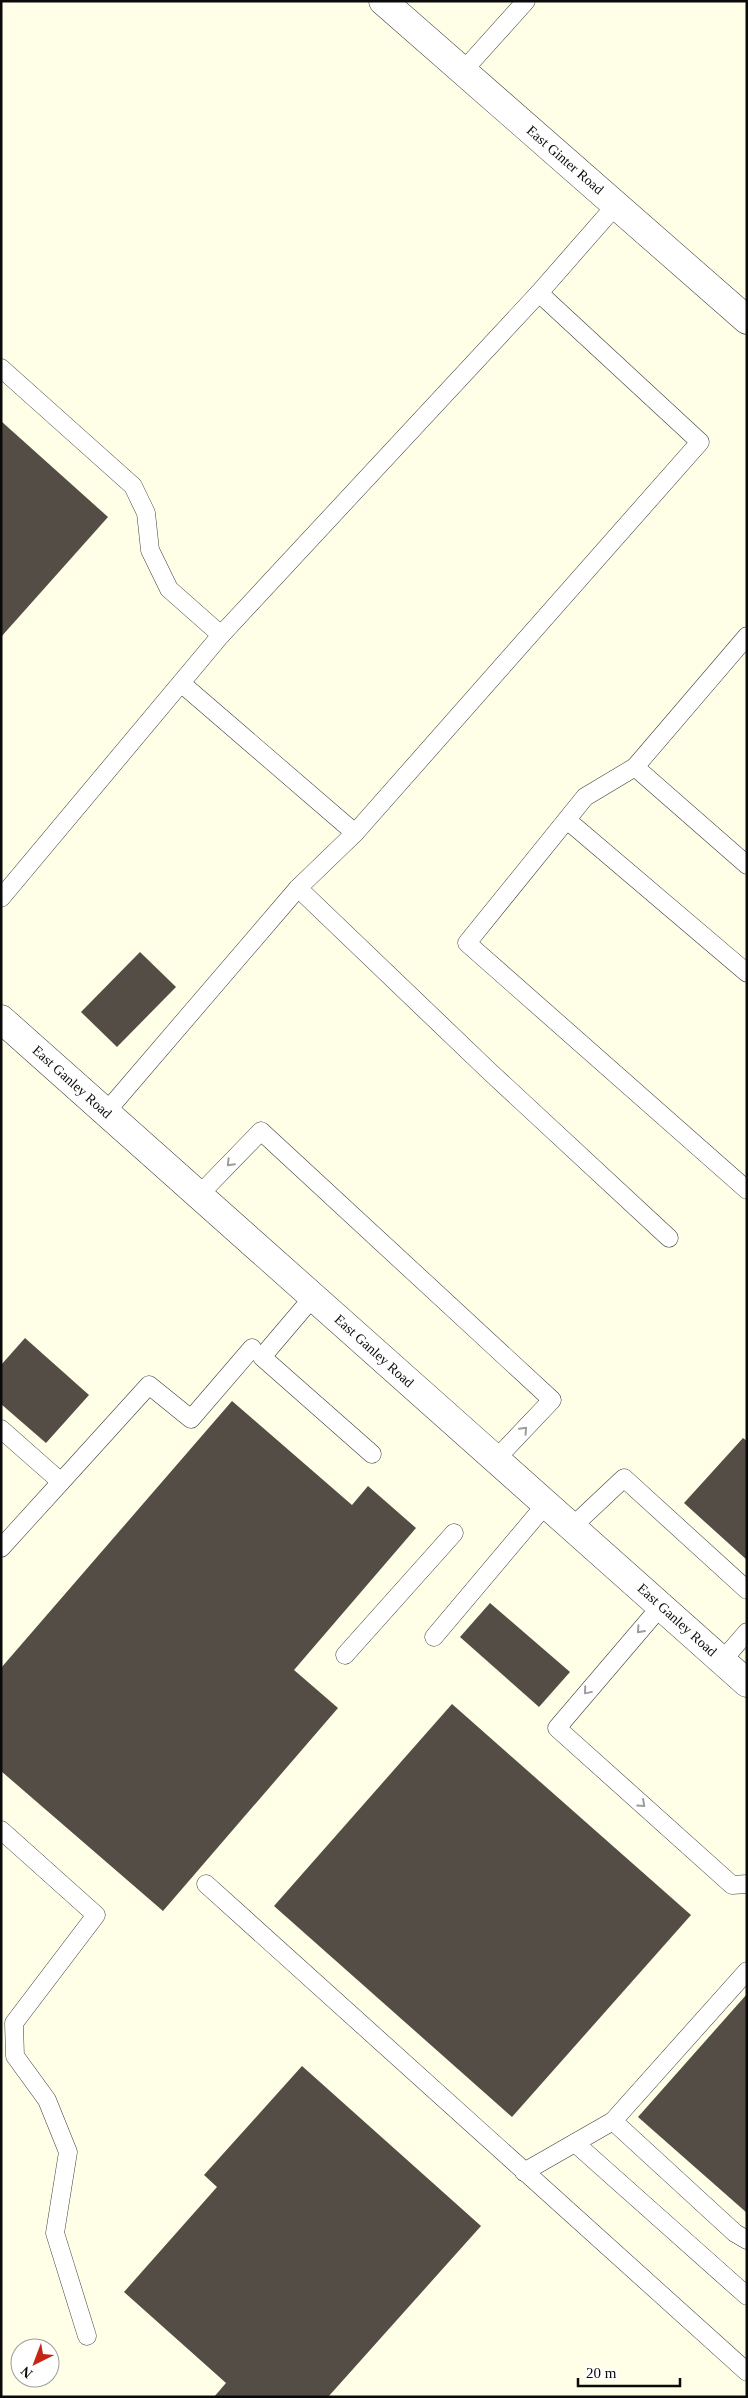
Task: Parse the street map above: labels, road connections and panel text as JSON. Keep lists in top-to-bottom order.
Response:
{
  "streets": {
    "street": ["East Ginter Road", "East Ganley Road"]
  },
  "scale_bar": "20 m",
  "north": "bottom left"
}
